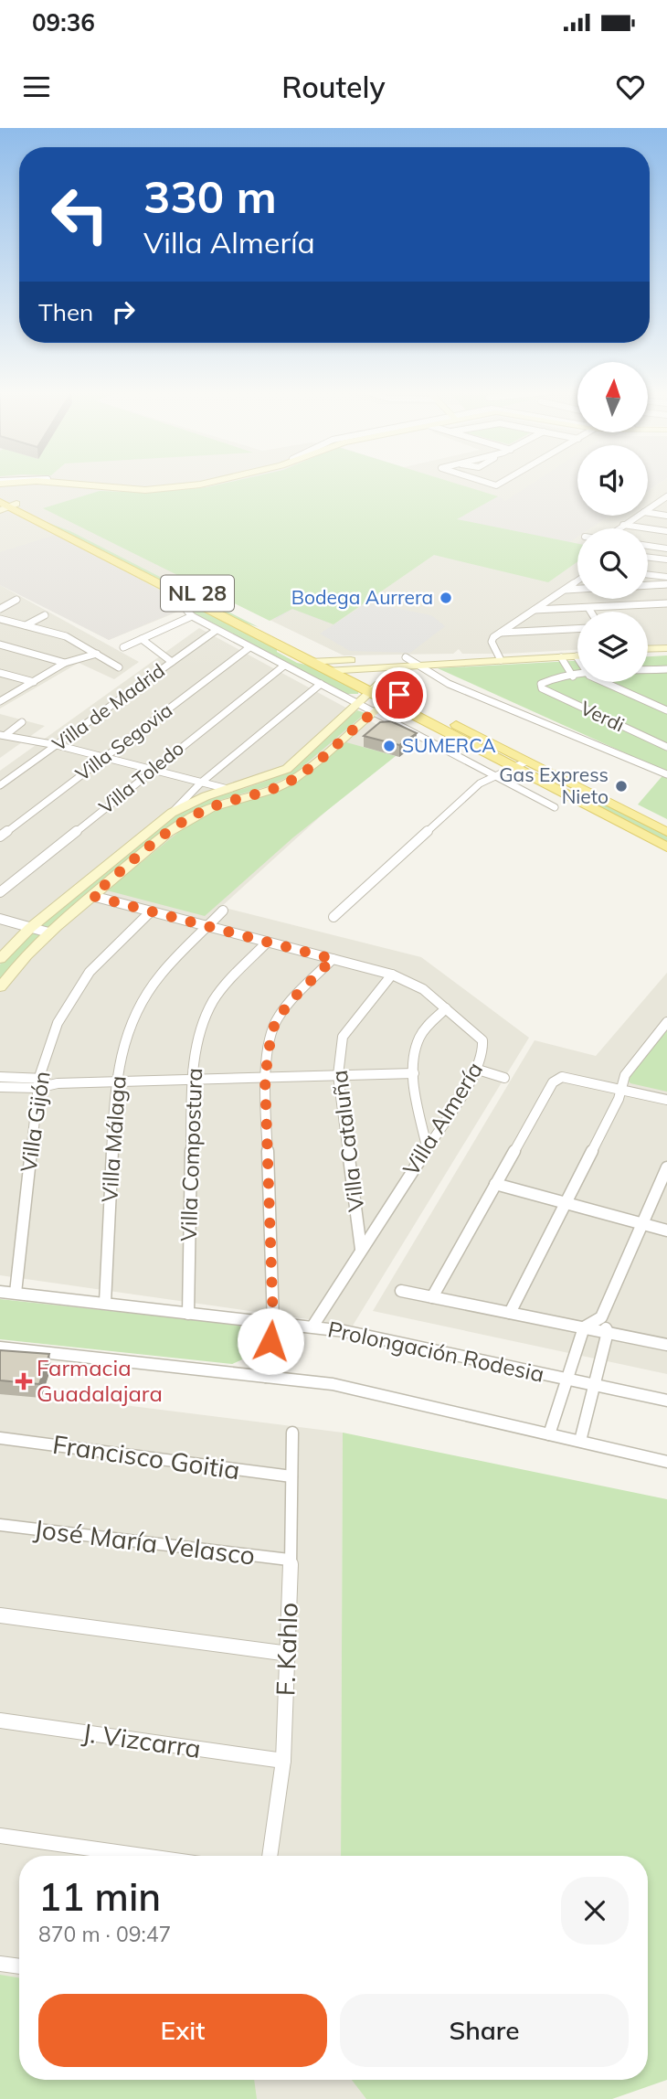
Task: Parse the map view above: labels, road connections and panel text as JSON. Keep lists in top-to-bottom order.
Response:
{
  "streets": {
    "main road": ["NL 28"],
    "street": [
      "Villa de Madrid",
      "Verdi",
      "Villa Segovia",
      "Villa Toledo",
      "Villa Almería",
      "Villa Gijón",
      "Villa Málaga",
      "Villa Cataluña",
      "Villa Compostura",
      "Prolongación Rodesia",
      "Francisco Goitia",
      "José María Velasco",
      "F. Kahlo",
      "J. Vizcarra"
    ]
  },
  "crossings": [
    ["Villa Almería", "Villa Gijón"],
    ["Villa Almería", "Villa Málaga"],
    ["Villa Almería", "Villa Cataluña"],
    ["Villa Almería", "Villa Compostura"],
    ["Villa Almería", "Prolongación Rodesia"],
    ["Villa Gijón", "Prolongación Rodesia"],
    ["Villa Málaga", "Prolongación Rodesia"],
    ["Villa Compostura", "Prolongación Rodesia"],
    ["Francisco Goitia", "F. Kahlo"],
    ["José María Velasco", "F. Kahlo"],
    ["F. Kahlo", "J. Vizcarra"]
  ],
  "places": {
    "other": ["Bodega Aurrera", "SUMERCA", "Gas Express Nieto"],
    "health": ["Farmacia Guadalajara"]
  },
  "north": "top",
  "page": {
    "status": "09:36",
    "header": "Routely",
    "turn": ["330 m", "Villa Almería"],
    "then": "Then",
    "heading": ["11 min", "870 m · 09:47"],
    "buttons": ["Exit", "Share"]
  }
}
